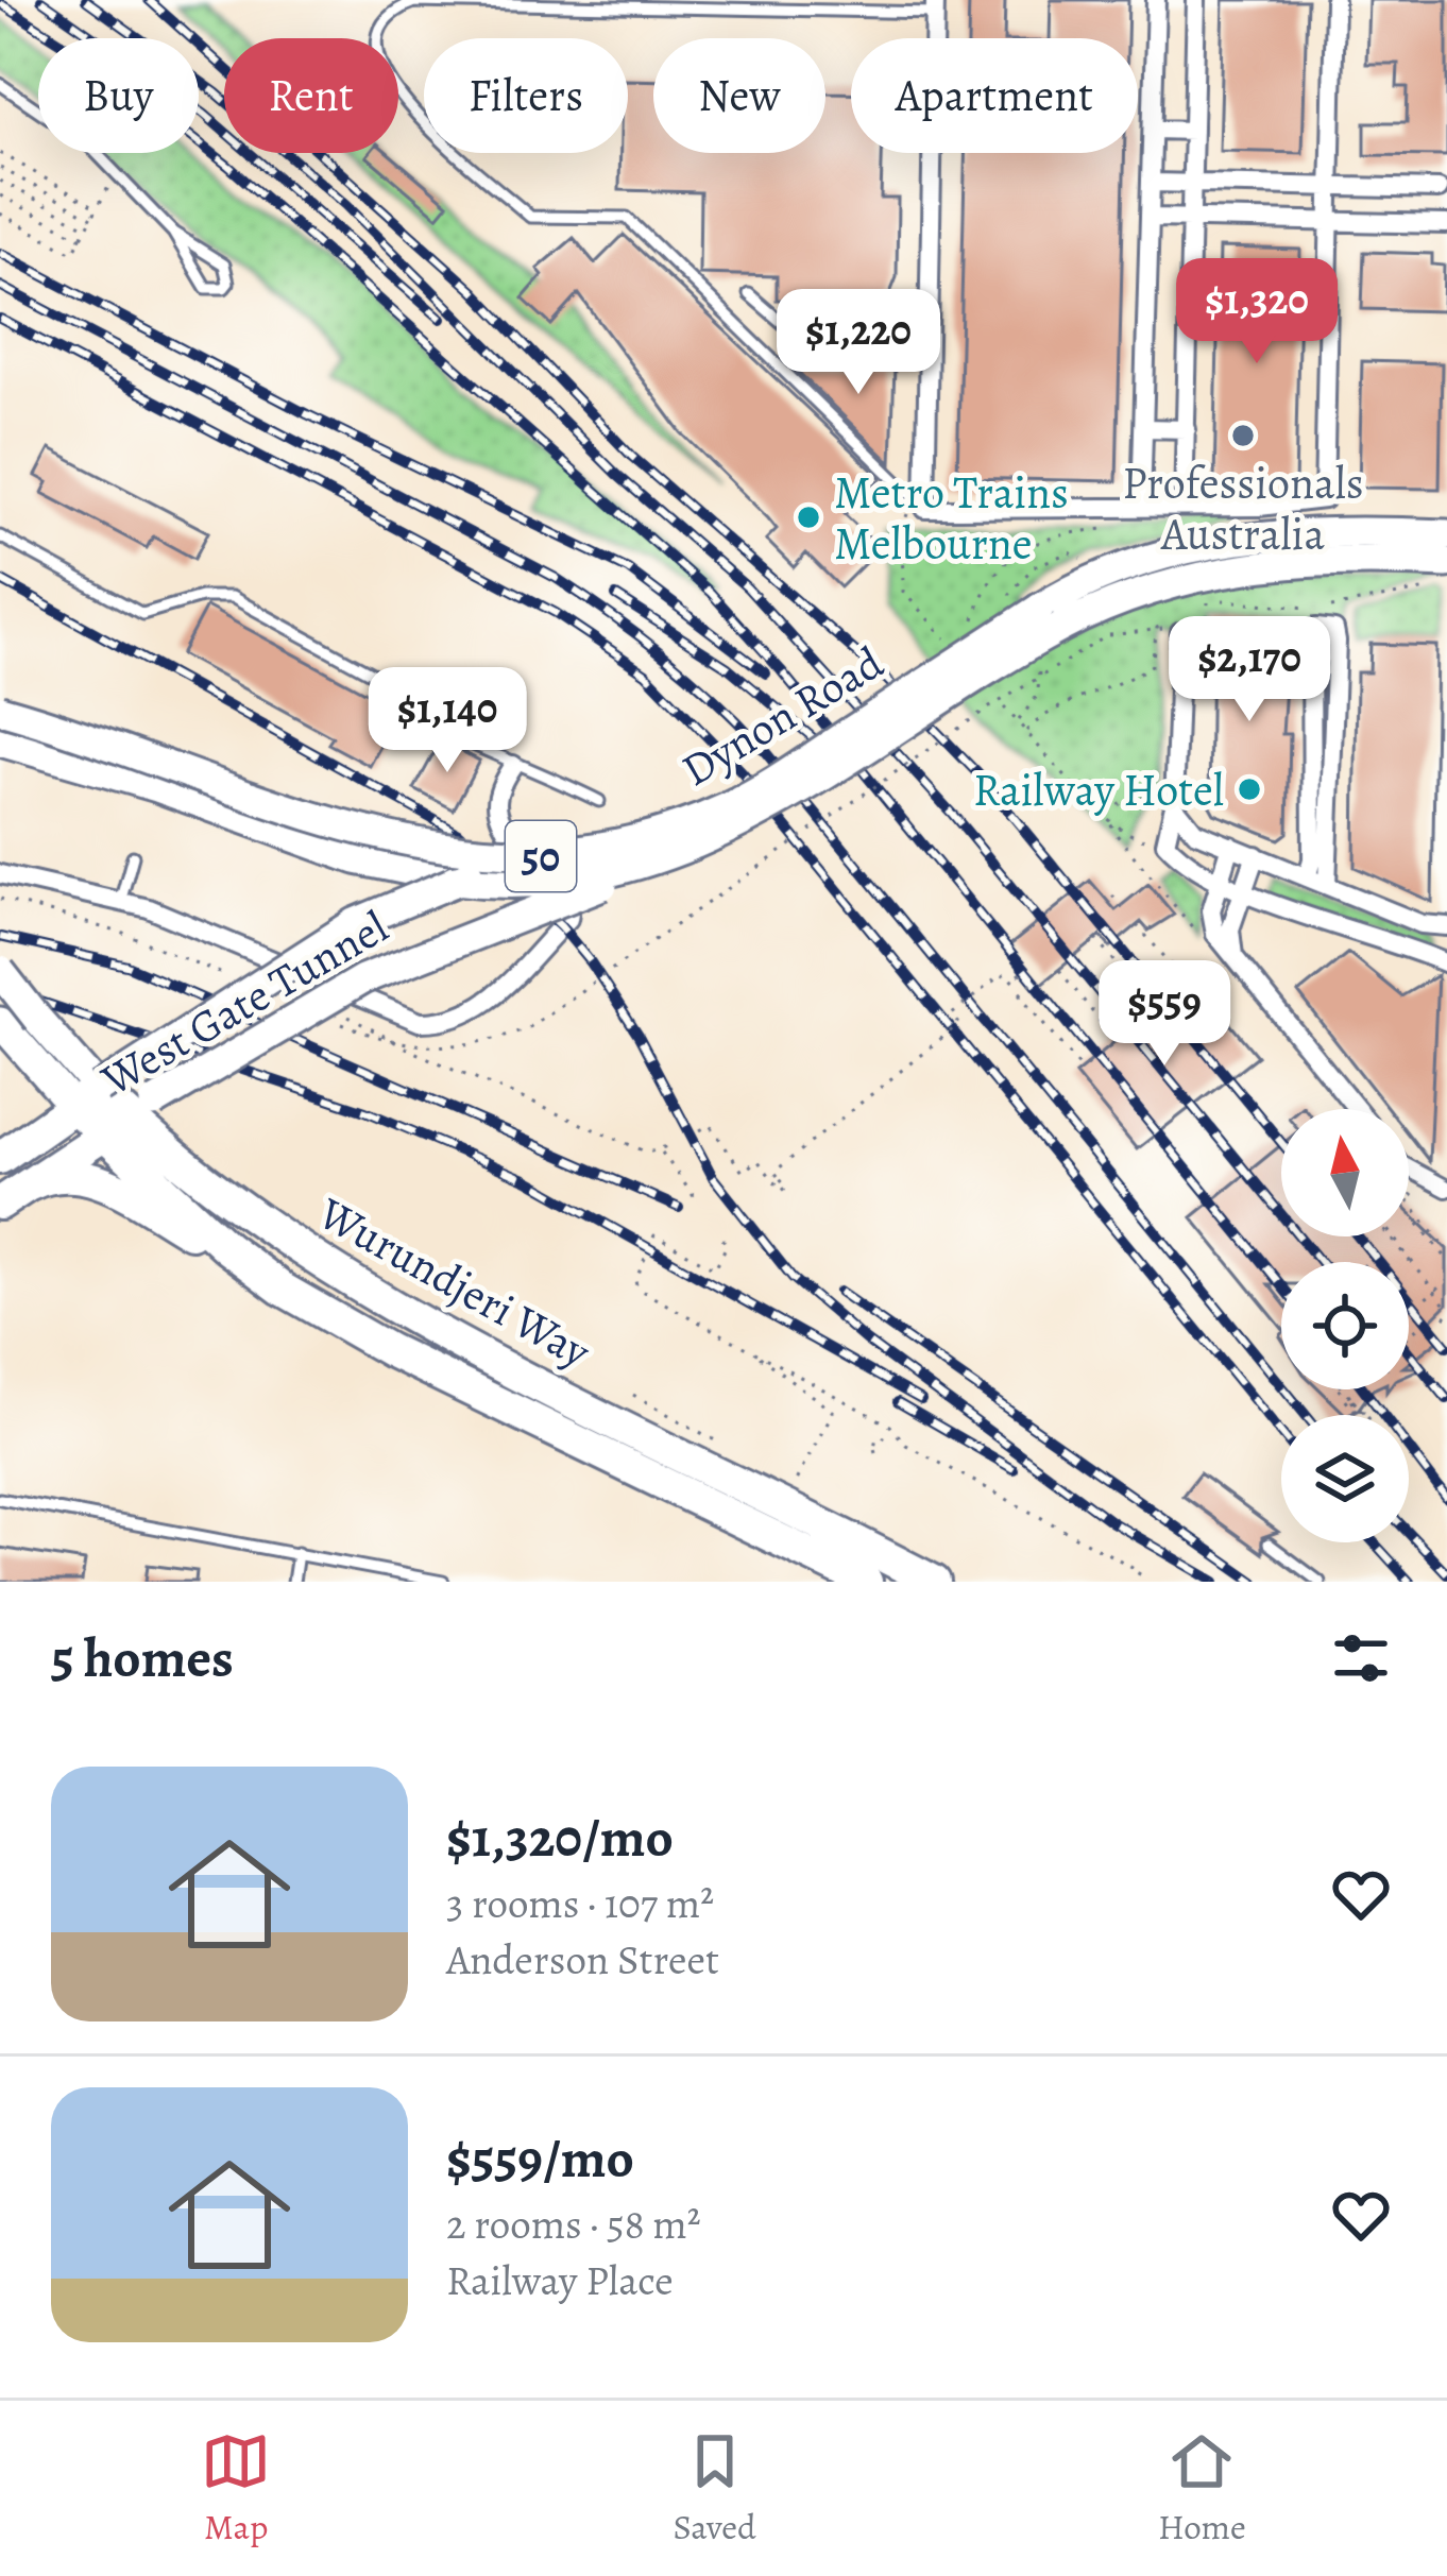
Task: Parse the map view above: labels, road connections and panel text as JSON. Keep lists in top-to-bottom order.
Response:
{
  "streets": {
    "highway": ["West Gate Tunnel", "Wurundjeri Way"],
    "main road": ["Dynon Road", "50"]
  },
  "crossings": [
    ["Dynon Road", "West Gate Tunnel"],
    ["West Gate Tunnel", "Wurundjeri Way"]
  ],
  "places": ["Professionals Australia", "Metro Trains Melbourne", "Railway Hotel"],
  "north": "top",
  "page": {
    "chip": [
      "Buy",
      "Rent",
      "Filters",
      "New",
      "Apartment"
    ],
    "price": [
      "$1,320",
      "$1,220",
      "$2,170",
      "$1,140",
      "$559"
    ],
    "heading": "5 homes",
    "list": [
      {
        "name": "$1,320/mo",
        "note": "3 rooms · 107 m² · Anderson Street"
      },
      {
        "name": "$559/mo",
        "note": "2 rooms · 58 m² · Railway Place"
      }
    ],
    "tabs": ["Map", "Saved", "Home"]
  }
}
